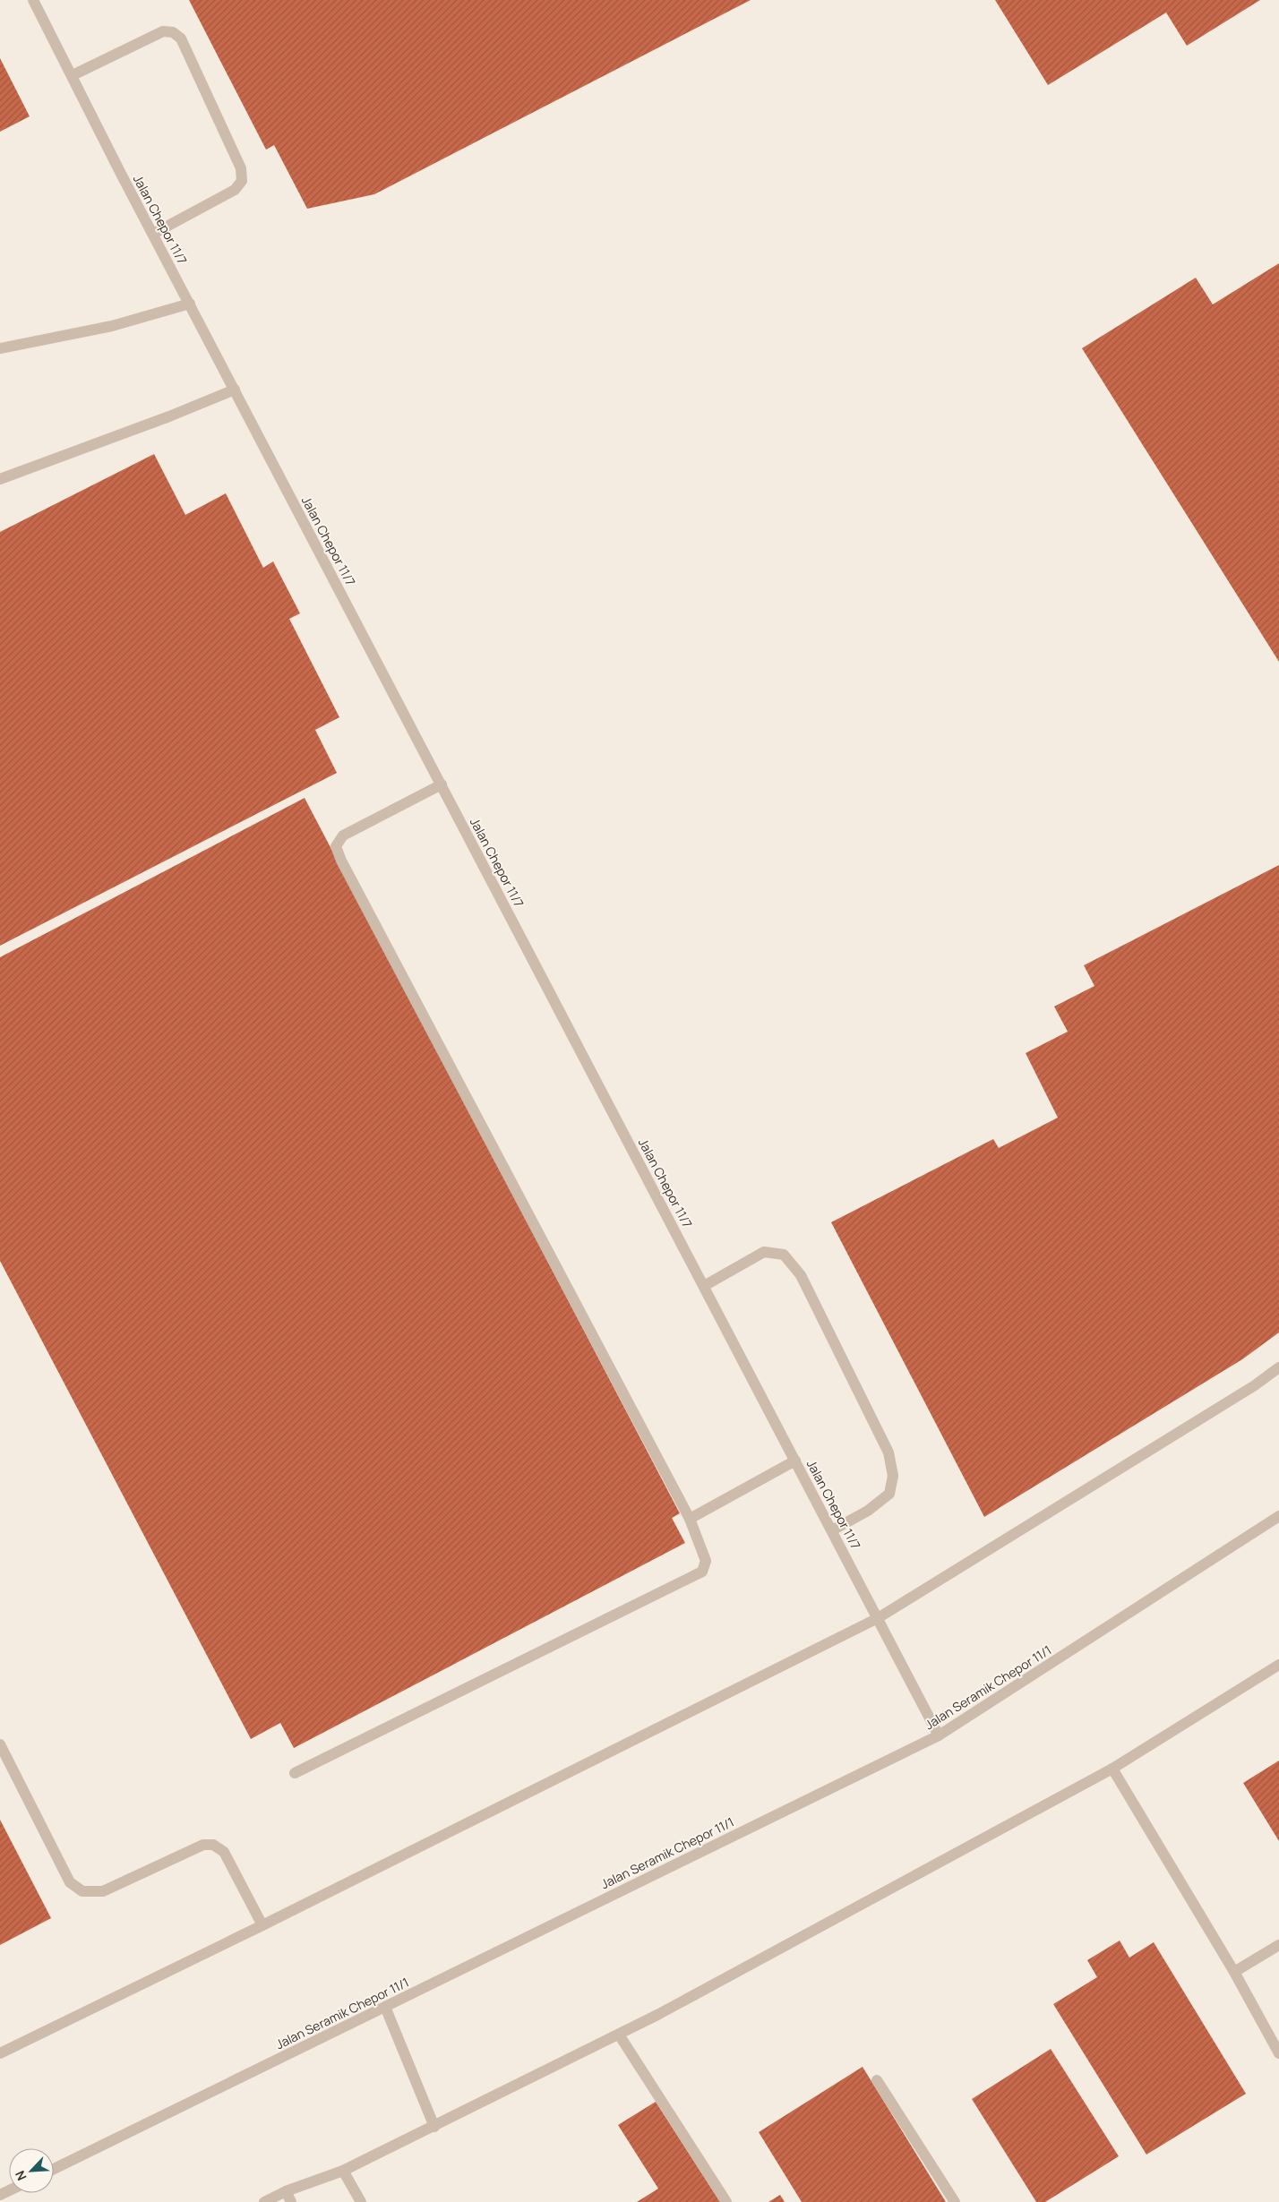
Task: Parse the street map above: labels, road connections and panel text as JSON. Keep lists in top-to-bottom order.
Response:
{
  "streets": {
    "street": ["Jalan Chepor 11/7", "Jalan Seramik Chepor 11/1"]
  },
  "crossings": [
    ["Jalan Chepor 11/7", "Jalan Seramik Chepor 11/1"]
  ],
  "north": "bottom left"
}
